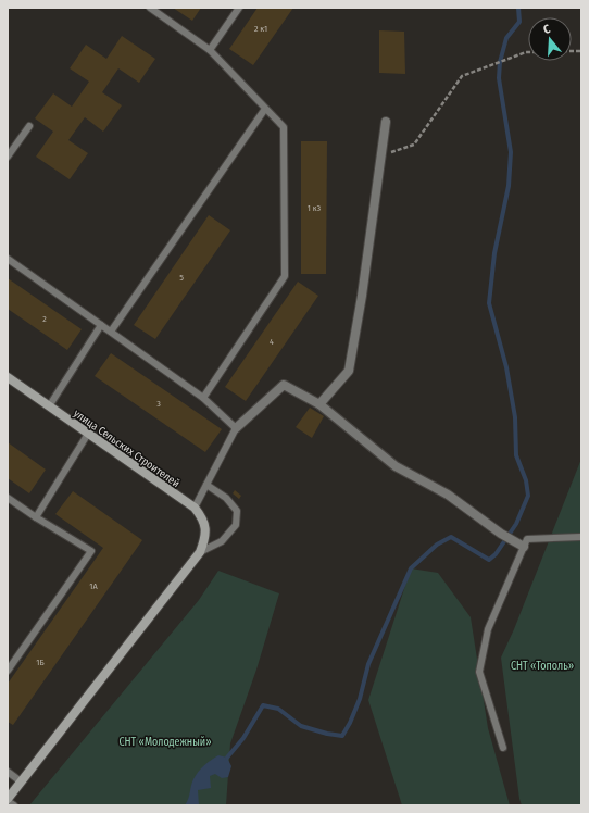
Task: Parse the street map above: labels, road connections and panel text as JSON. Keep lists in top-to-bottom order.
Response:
{
  "streets": {
    "street": ["улица Сельских Строителей"]
  },
  "parks": ["СНТ «Тополь»", "СНТ «Молодежный»"],
  "house_numbers": [
    "2 к1",
    "1 к3",
    "5",
    "2",
    "4",
    "3",
    "1А",
    "1Б"
  ],
  "north": "top"
}
